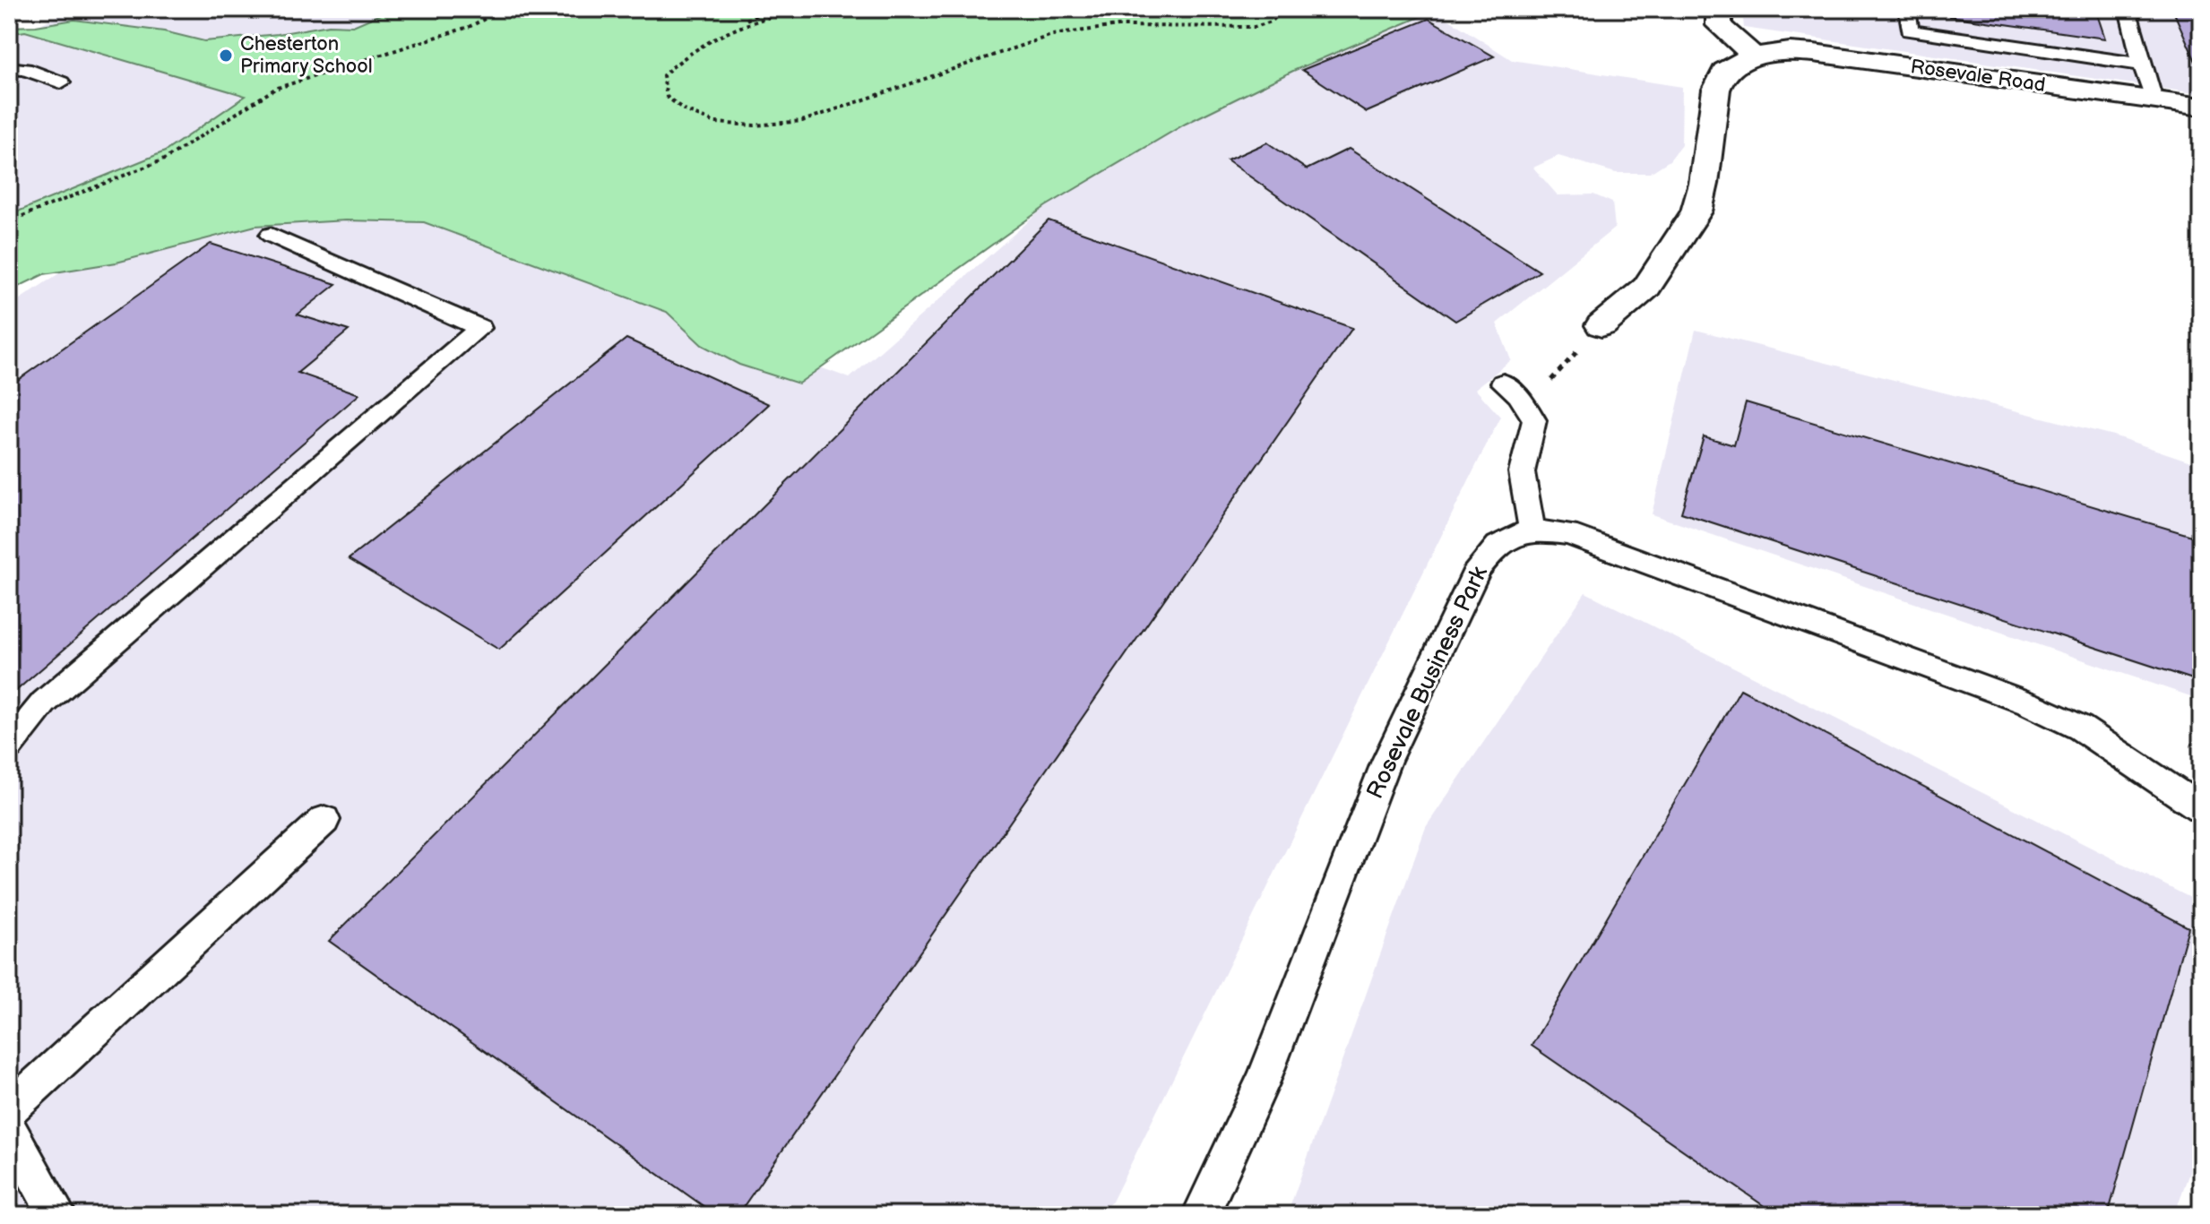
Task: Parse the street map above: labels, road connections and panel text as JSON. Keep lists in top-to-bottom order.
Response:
{
  "streets": {
    "street": ["Rosevale Road"],
    "lane": ["Rosevale Business Park"]
  },
  "places": ["Chesterton Primary School"]
}
